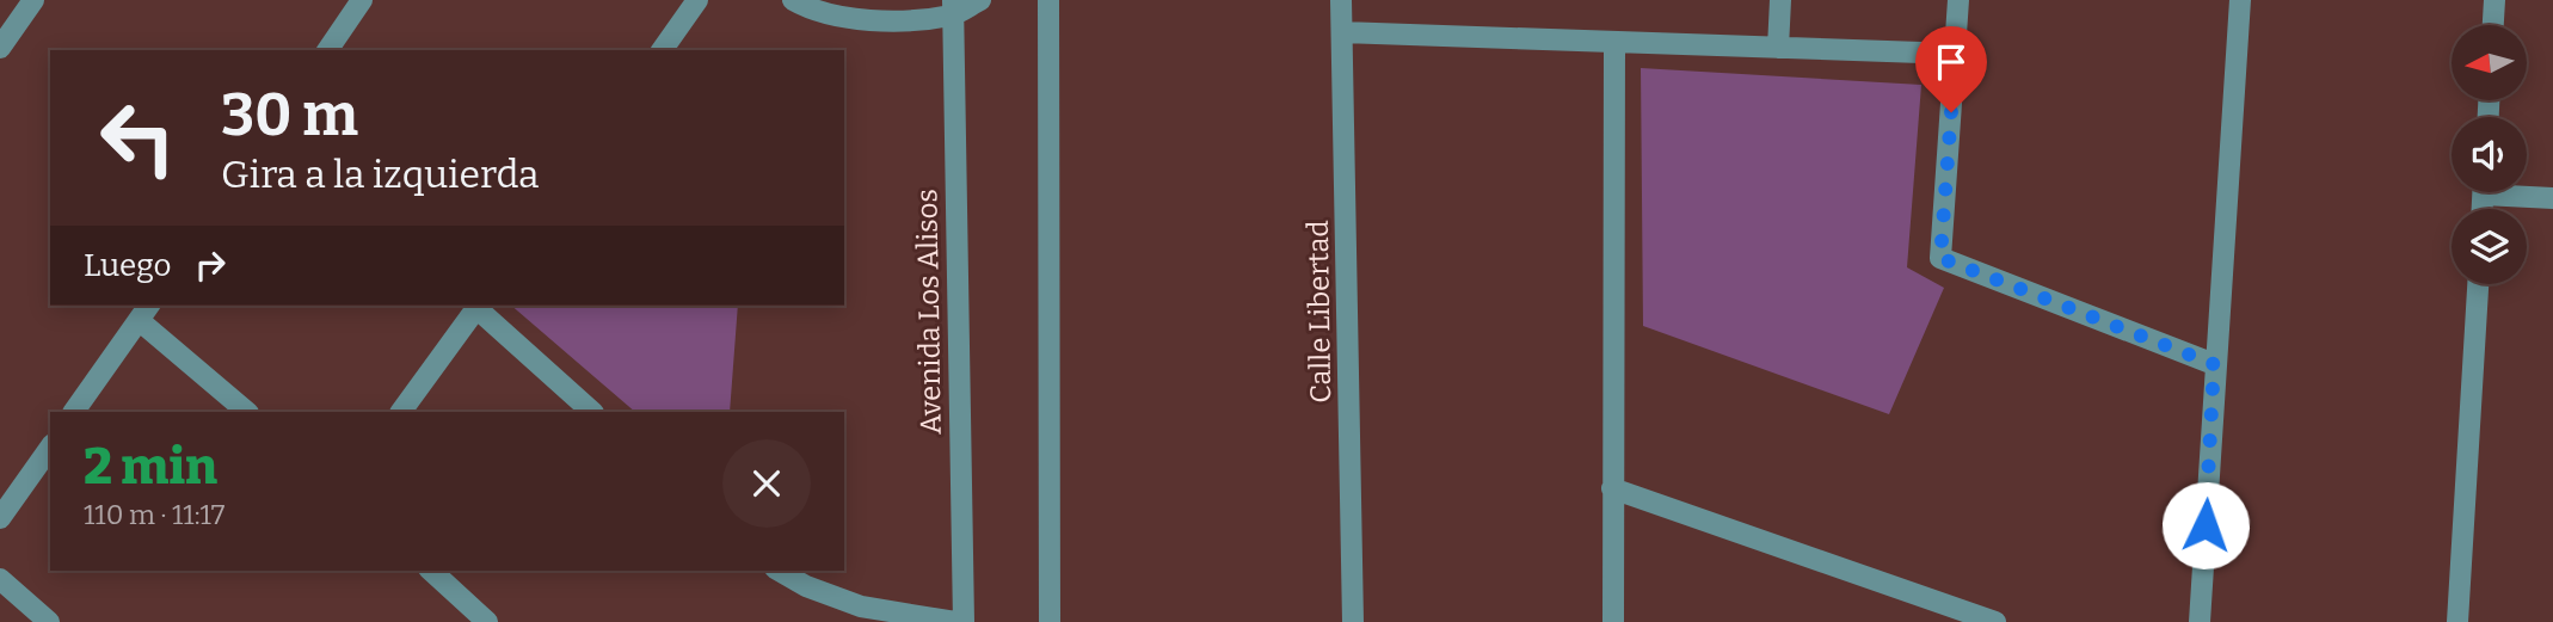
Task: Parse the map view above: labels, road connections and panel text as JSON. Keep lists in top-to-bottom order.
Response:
{
  "streets": {
    "street": ["Avenida Los Alisos", "Calle Libertad"]
  },
  "north": "left",
  "page": {
    "turn": ["30 m", "Gira a la izquierda"],
    "then": "Luego",
    "heading": ["2 min", "110 m · 11:17"]
  }
}
